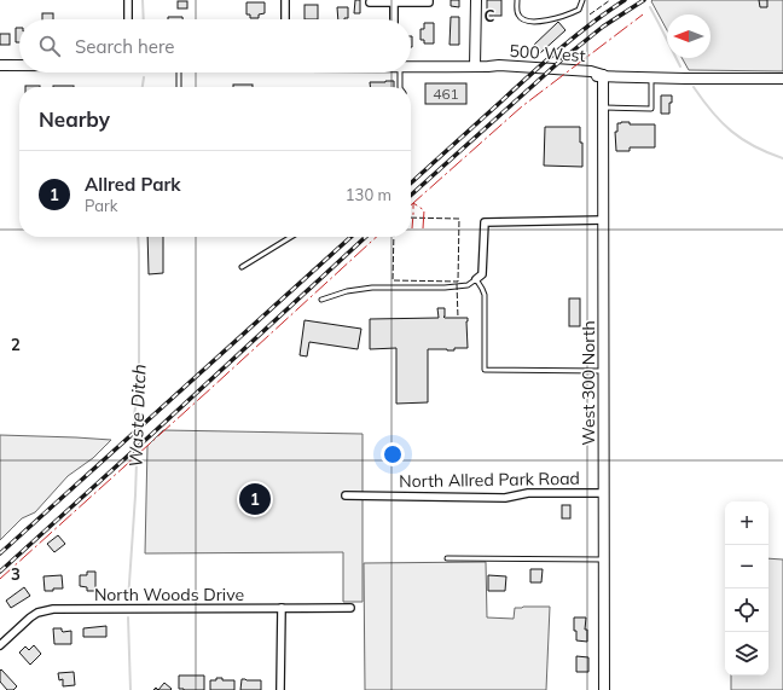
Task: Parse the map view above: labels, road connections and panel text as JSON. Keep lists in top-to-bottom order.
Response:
{
  "streets": {
    "main road": ["500 West", "West 300 North"],
    "street": ["North Allred Park Road", "North Woods Drive"]
  },
  "crossings": [
    ["500 West", "West 300 North"],
    ["West 300 North", "North Allred Park Road"]
  ],
  "water": ["Waste Ditch"],
  "house_numbers": ["461"],
  "north": "left",
  "page": {
    "search": "Search here",
    "heading": "Nearby",
    "list": [
      {
        "mark": "1",
        "name": "Allred Park",
        "note": "Park",
        "value": "130 m"
      }
    ],
    "pins": "1",
    "map_buttons": ["+", "−"]
  },
  "grid": {
    "columns": ["C"],
    "rows": ["2", "3"]
  }
}
